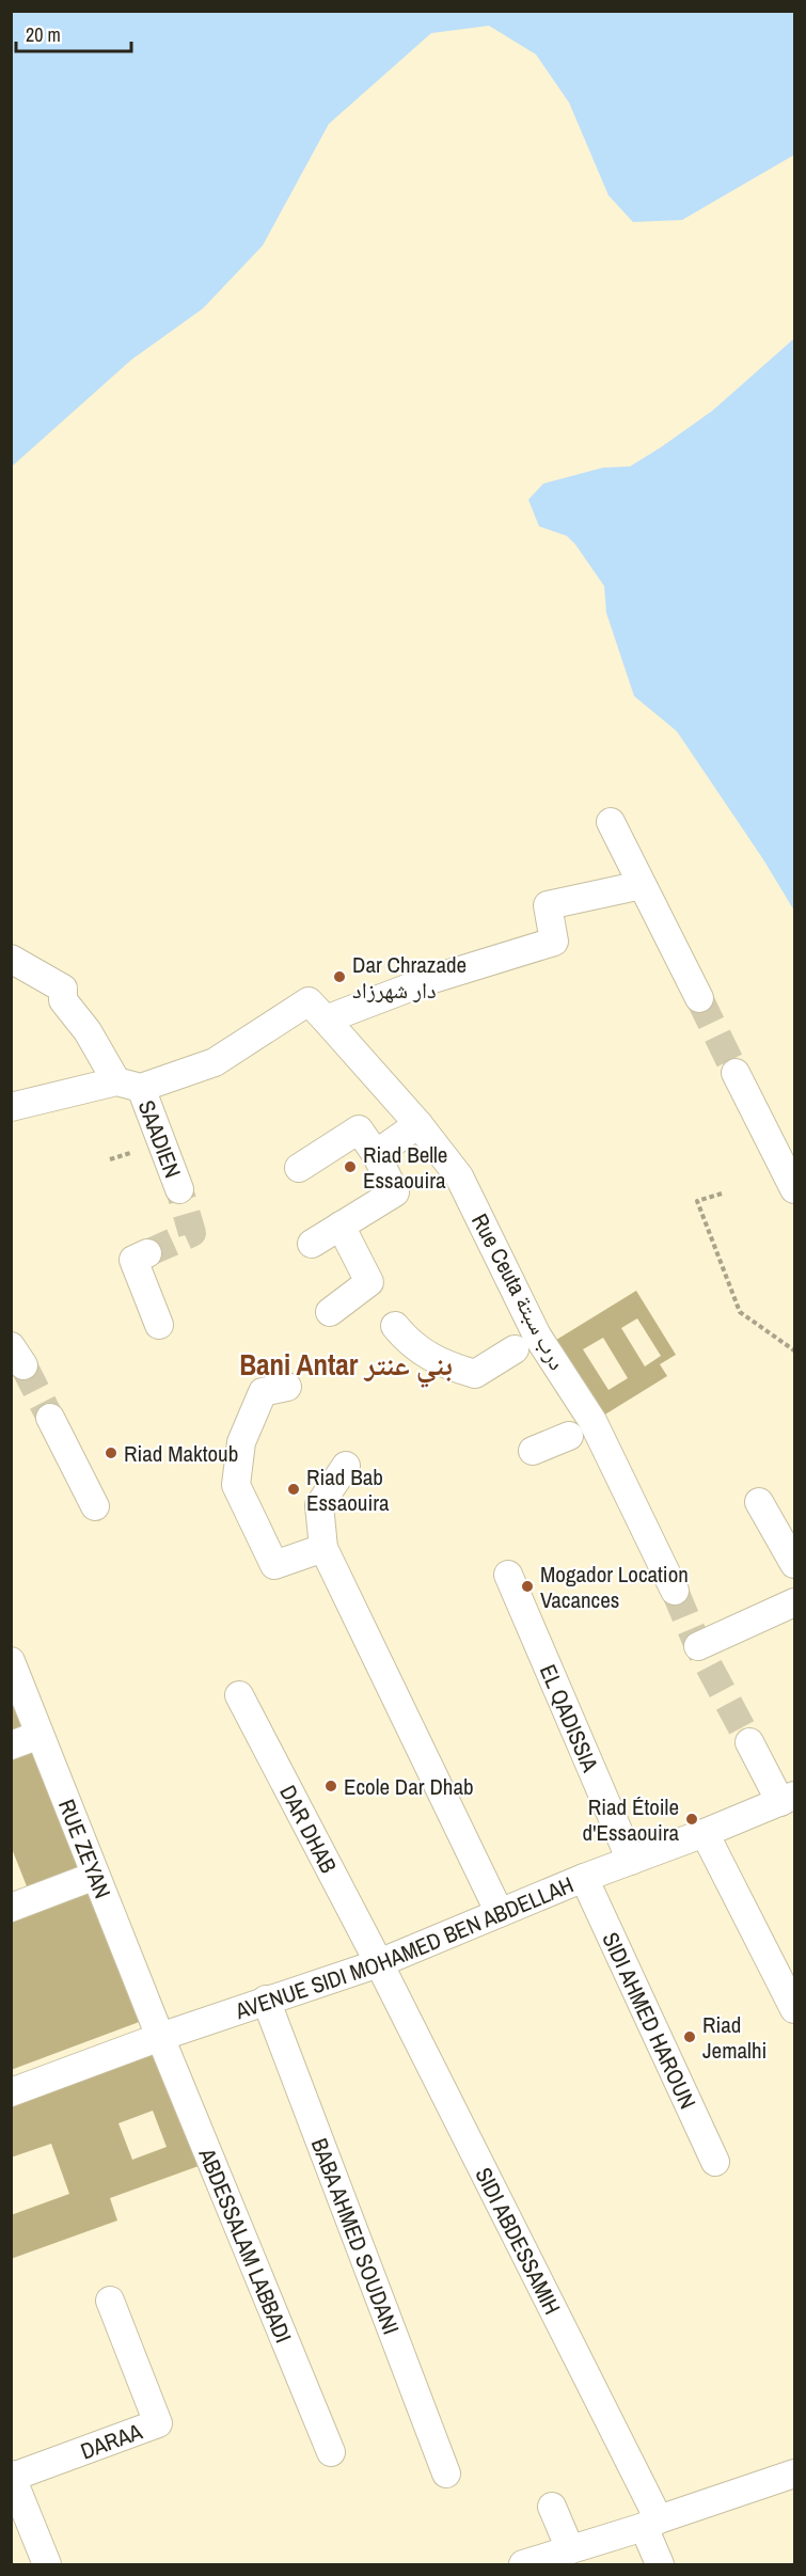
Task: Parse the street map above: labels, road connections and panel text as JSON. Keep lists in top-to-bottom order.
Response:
{
  "streets": {
    "street": [
      "SAADIEN",
      "Rue Ceuta درب سبتة",
      "EL QADISSIA",
      "DAR DHAB",
      "RUE ZEYAN",
      "AVENUE SIDI MOHAMED BEN ABDELLAH",
      "SIDI AHMED HAROUN",
      "BABA AHMED SOUDANI",
      "SIDI ABDESSAMIH",
      "ABDESSALAM LABBADI",
      "DARAA"
    ]
  },
  "crossings": [
    ["SAADIEN", "Rue Ceuta درب سبتة"],
    ["EL QADISSIA", "AVENUE SIDI MOHAMED BEN ABDELLAH"],
    ["DAR DHAB", "AVENUE SIDI MOHAMED BEN ABDELLAH"],
    ["DAR DHAB", "SIDI ABDESSAMIH"],
    ["RUE ZEYAN", "AVENUE SIDI MOHAMED BEN ABDELLAH"],
    ["RUE ZEYAN", "ABDESSALAM LABBADI"],
    ["AVENUE SIDI MOHAMED BEN ABDELLAH", "SIDI AHMED HAROUN"],
    ["AVENUE SIDI MOHAMED BEN ABDELLAH", "BABA AHMED SOUDANI"],
    ["AVENUE SIDI MOHAMED BEN ABDELLAH", "SIDI ABDESSAMIH"],
    ["AVENUE SIDI MOHAMED BEN ABDELLAH", "ABDESSALAM LABBADI"]
  ],
  "districts": ["Bani Antar بني عنتر"],
  "places": [
    "Dar Chrazade دار شهرزاد",
    "Riad Belle Essaouira",
    "Riad Maktoub",
    "Riad Bab Essaouira",
    "Mogador Location Vacances",
    "Ecole Dar Dhab",
    "Riad Étoile d'Essaouira",
    "Riad Jemalhi"
  ],
  "scale_bar": "20 m"
}
